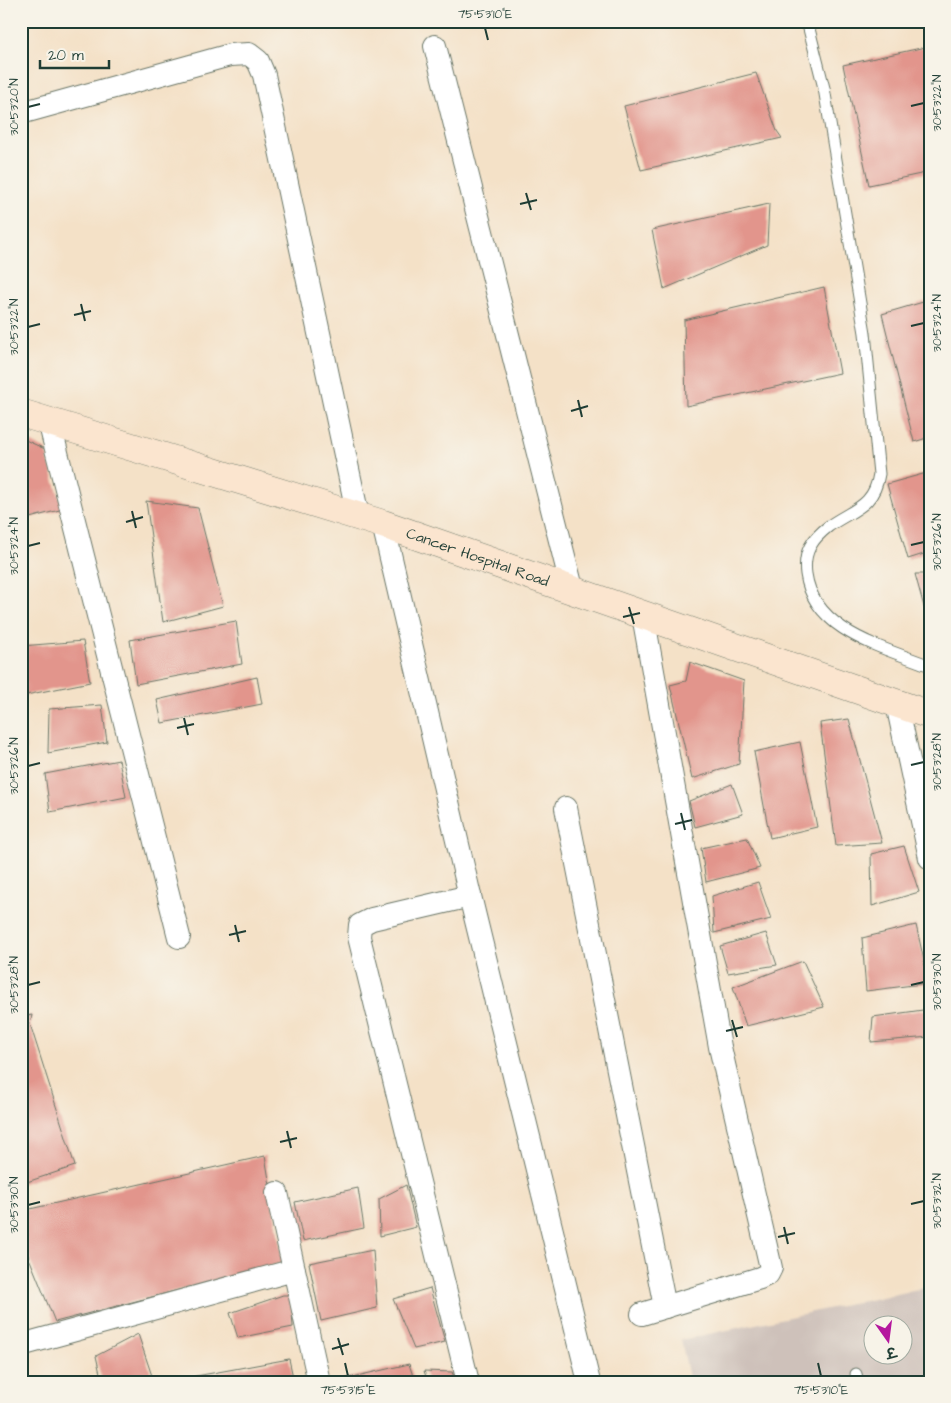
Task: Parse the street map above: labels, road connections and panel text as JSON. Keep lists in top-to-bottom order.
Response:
{
  "streets": {
    "street": ["Cancer Hospital Road"]
  },
  "scale_bar": "20 m",
  "north": "bottom",
  "coordinates": [
    "75°53'10\"E",
    "30°53'22\"N",
    "30°53'20\"N",
    "30°53'24\"N",
    "30°53'26\"N",
    "30°53'28\"N",
    "30°53'30\"N",
    "30°53'32\"N",
    "75°53'15\"E"
  ]
}
